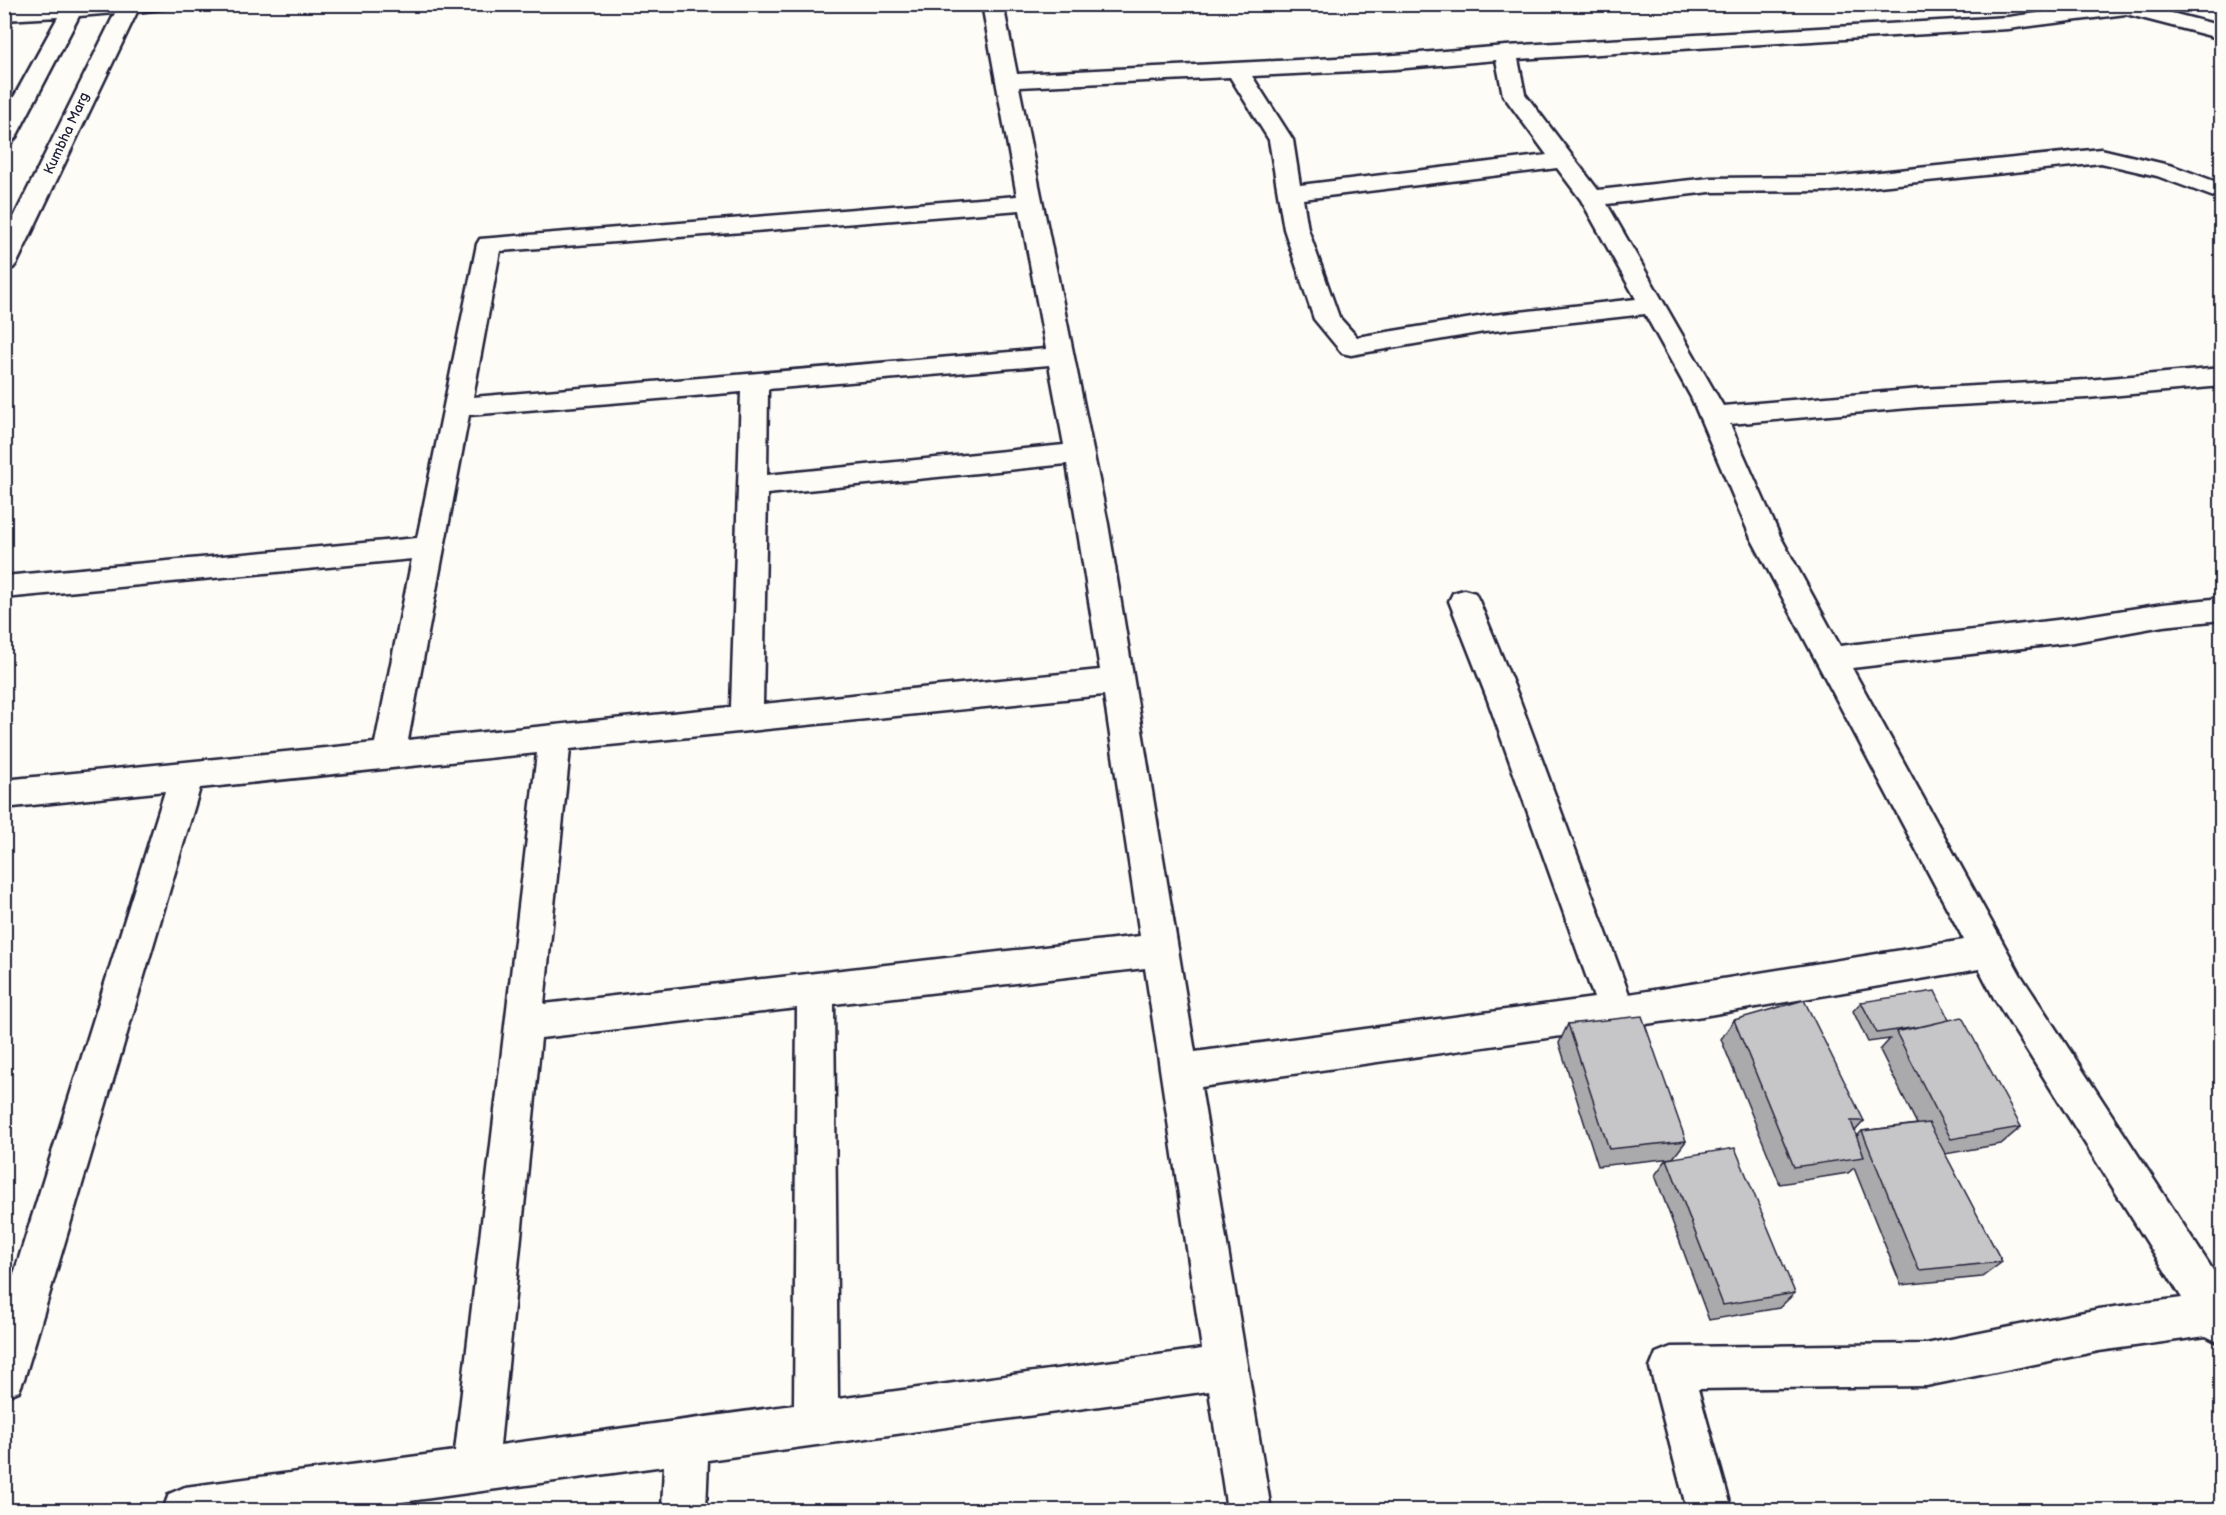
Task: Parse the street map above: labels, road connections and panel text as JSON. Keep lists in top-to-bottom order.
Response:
{
  "streets": {
    "street": ["Kumbha Marg"]
  }
}
